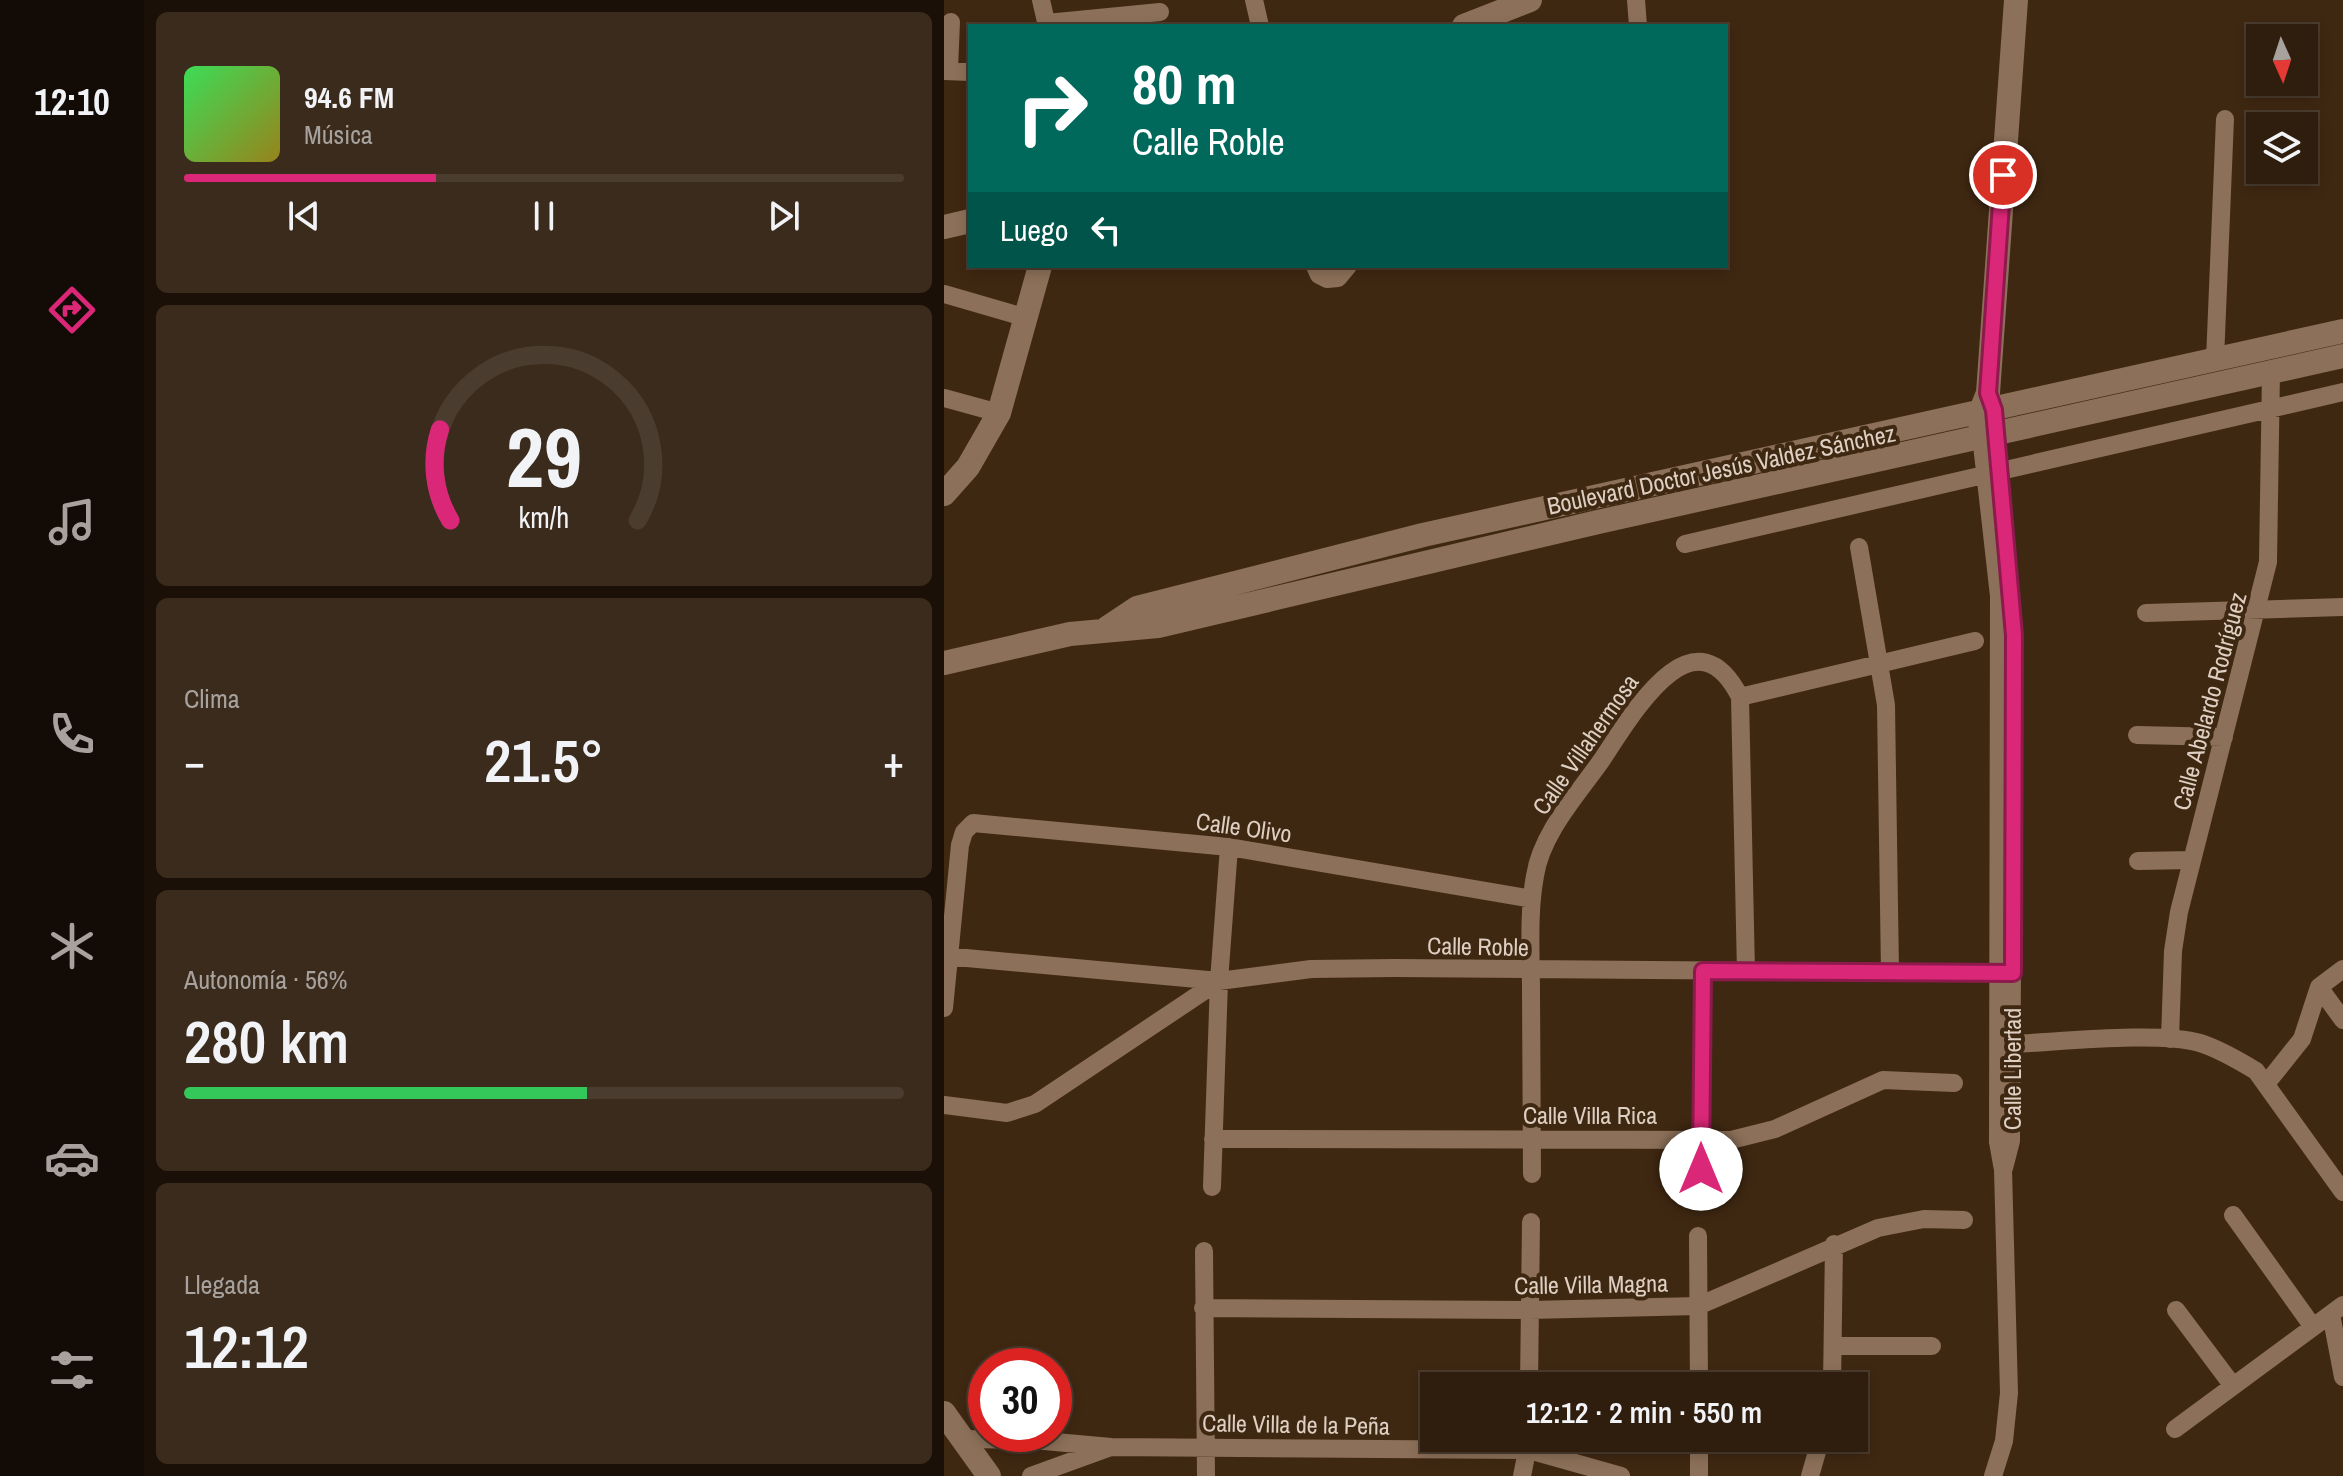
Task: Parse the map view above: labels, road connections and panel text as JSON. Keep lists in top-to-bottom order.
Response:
{
  "streets": {
    "main road": ["Boulevard Doctor Jesús Valdez Sánchez", "Calle Libertad"],
    "street": [
      "Calle Abelardo Rodríguez",
      "Calle Villahermosa",
      "Calle Olivo",
      "Calle Roble",
      "Calle Villa Rica",
      "Calle Villa Magna",
      "Calle Villa de la Peña"
    ]
  },
  "crossings": [
    ["Boulevard Doctor Jesús Valdez Sánchez", "Calle Abelardo Rodríguez"],
    ["Boulevard Doctor Jesús Valdez Sánchez", "Calle Libertad"],
    ["Calle Villahermosa", "Calle Olivo"],
    ["Calle Villahermosa", "Calle Roble"],
    ["Calle Villahermosa", "Calle Villa Rica"],
    ["Calle Olivo", "Calle Roble"],
    ["Calle Roble", "Calle Libertad"]
  ],
  "north": "bottom",
  "page": {
    "tabs": "12:10",
    "turn": ["80 m", "Calle Roble"],
    "song": ["94.6 FM", "Música"],
    "then": "Luego",
    "tile": [
      "Clima",
      ["Autonomía · 56%", "280 km"],
      ["Llegada", "12:12"]
    ],
    "heat": ["−", "21.5°", "+"],
    "limit": "30",
    "trip": "12:12 · 2 min · 550 m",
    "gauge": ["29", "km/h"]
  }
}
